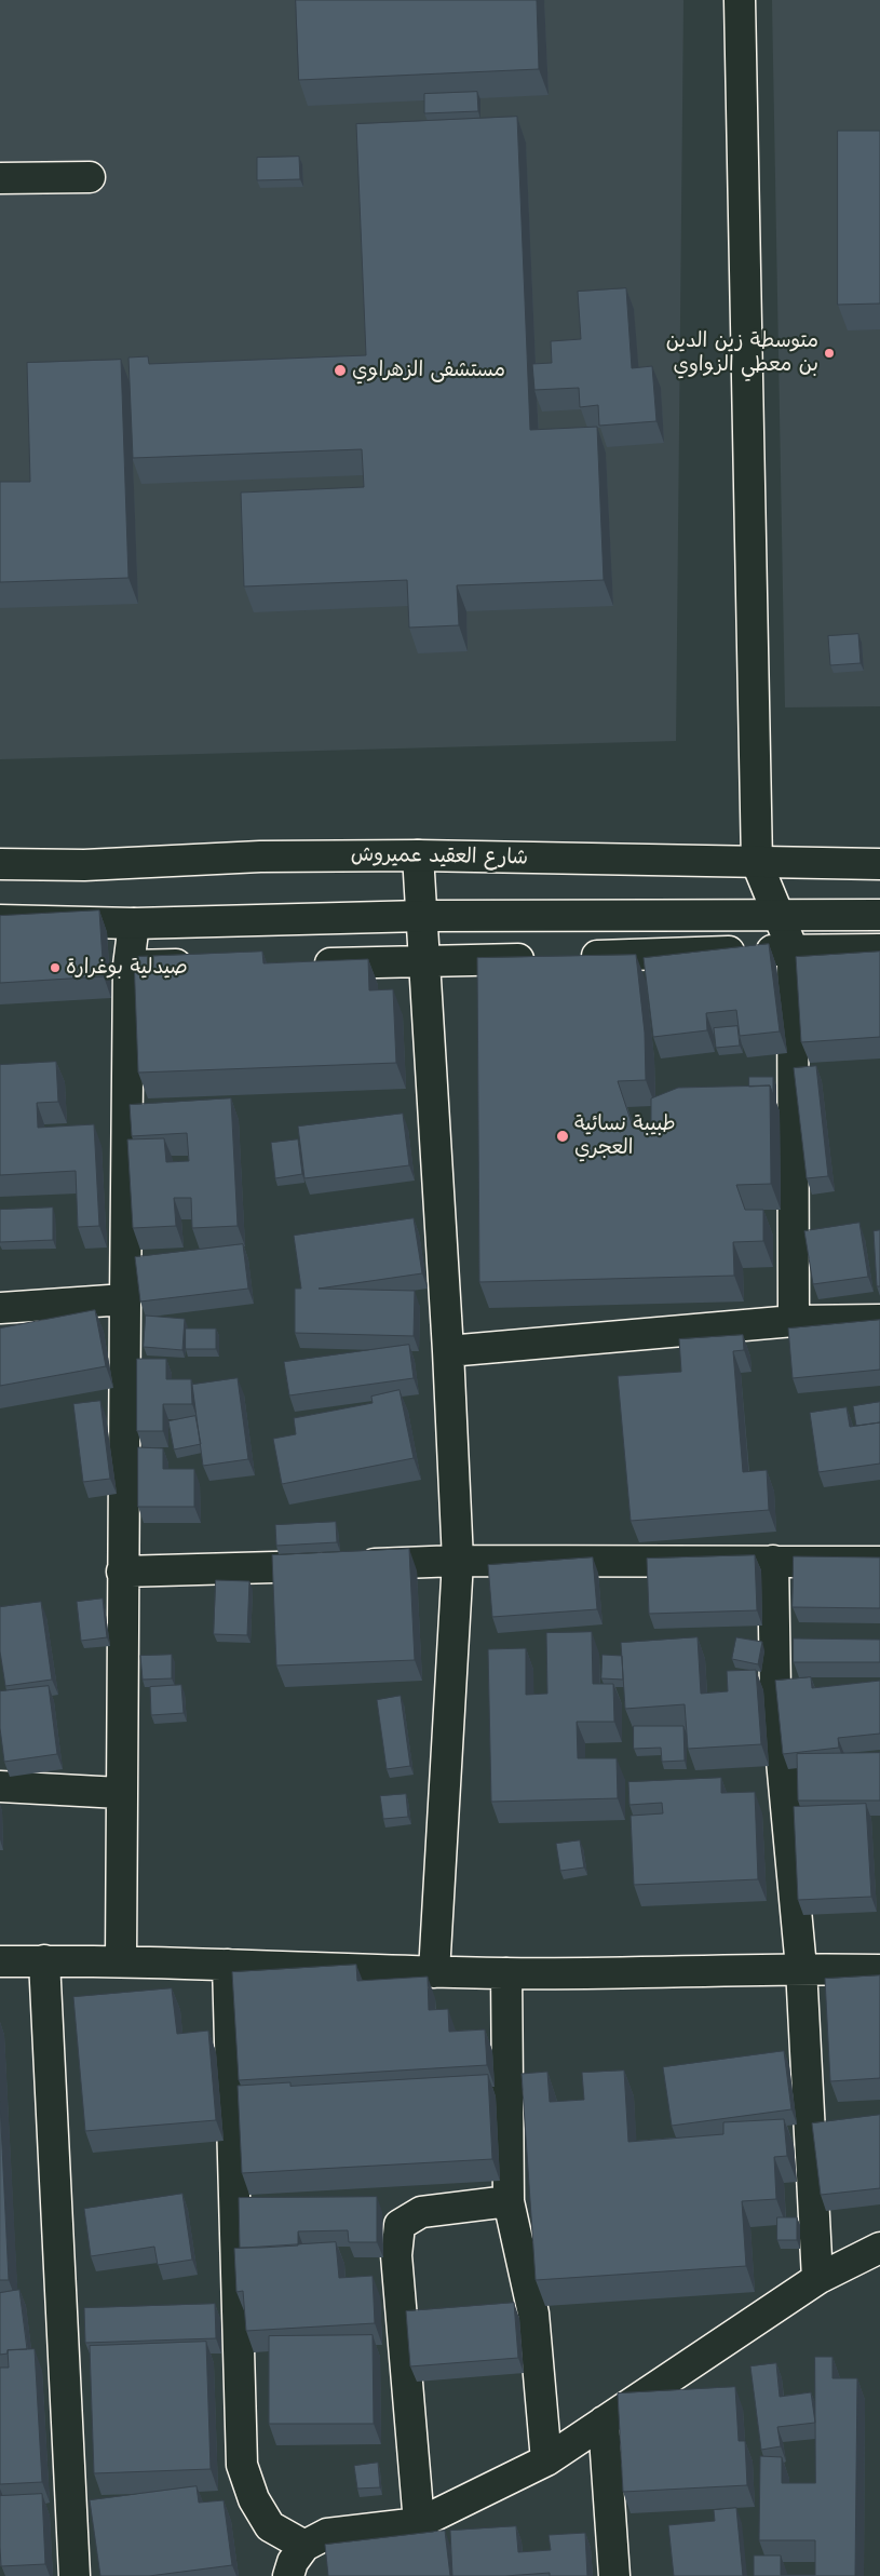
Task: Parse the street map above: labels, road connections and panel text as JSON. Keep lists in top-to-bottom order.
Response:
{
  "streets": {
    "street": ["شارع العقيد عميروش"]
  },
  "places": [
    "متوسطة زين الدين بن معطي الزواوي",
    "مستشفى الزهراوي",
    "صيدلية بوغرارة",
    "طبيبة نسائية العجري"
  ]
}
